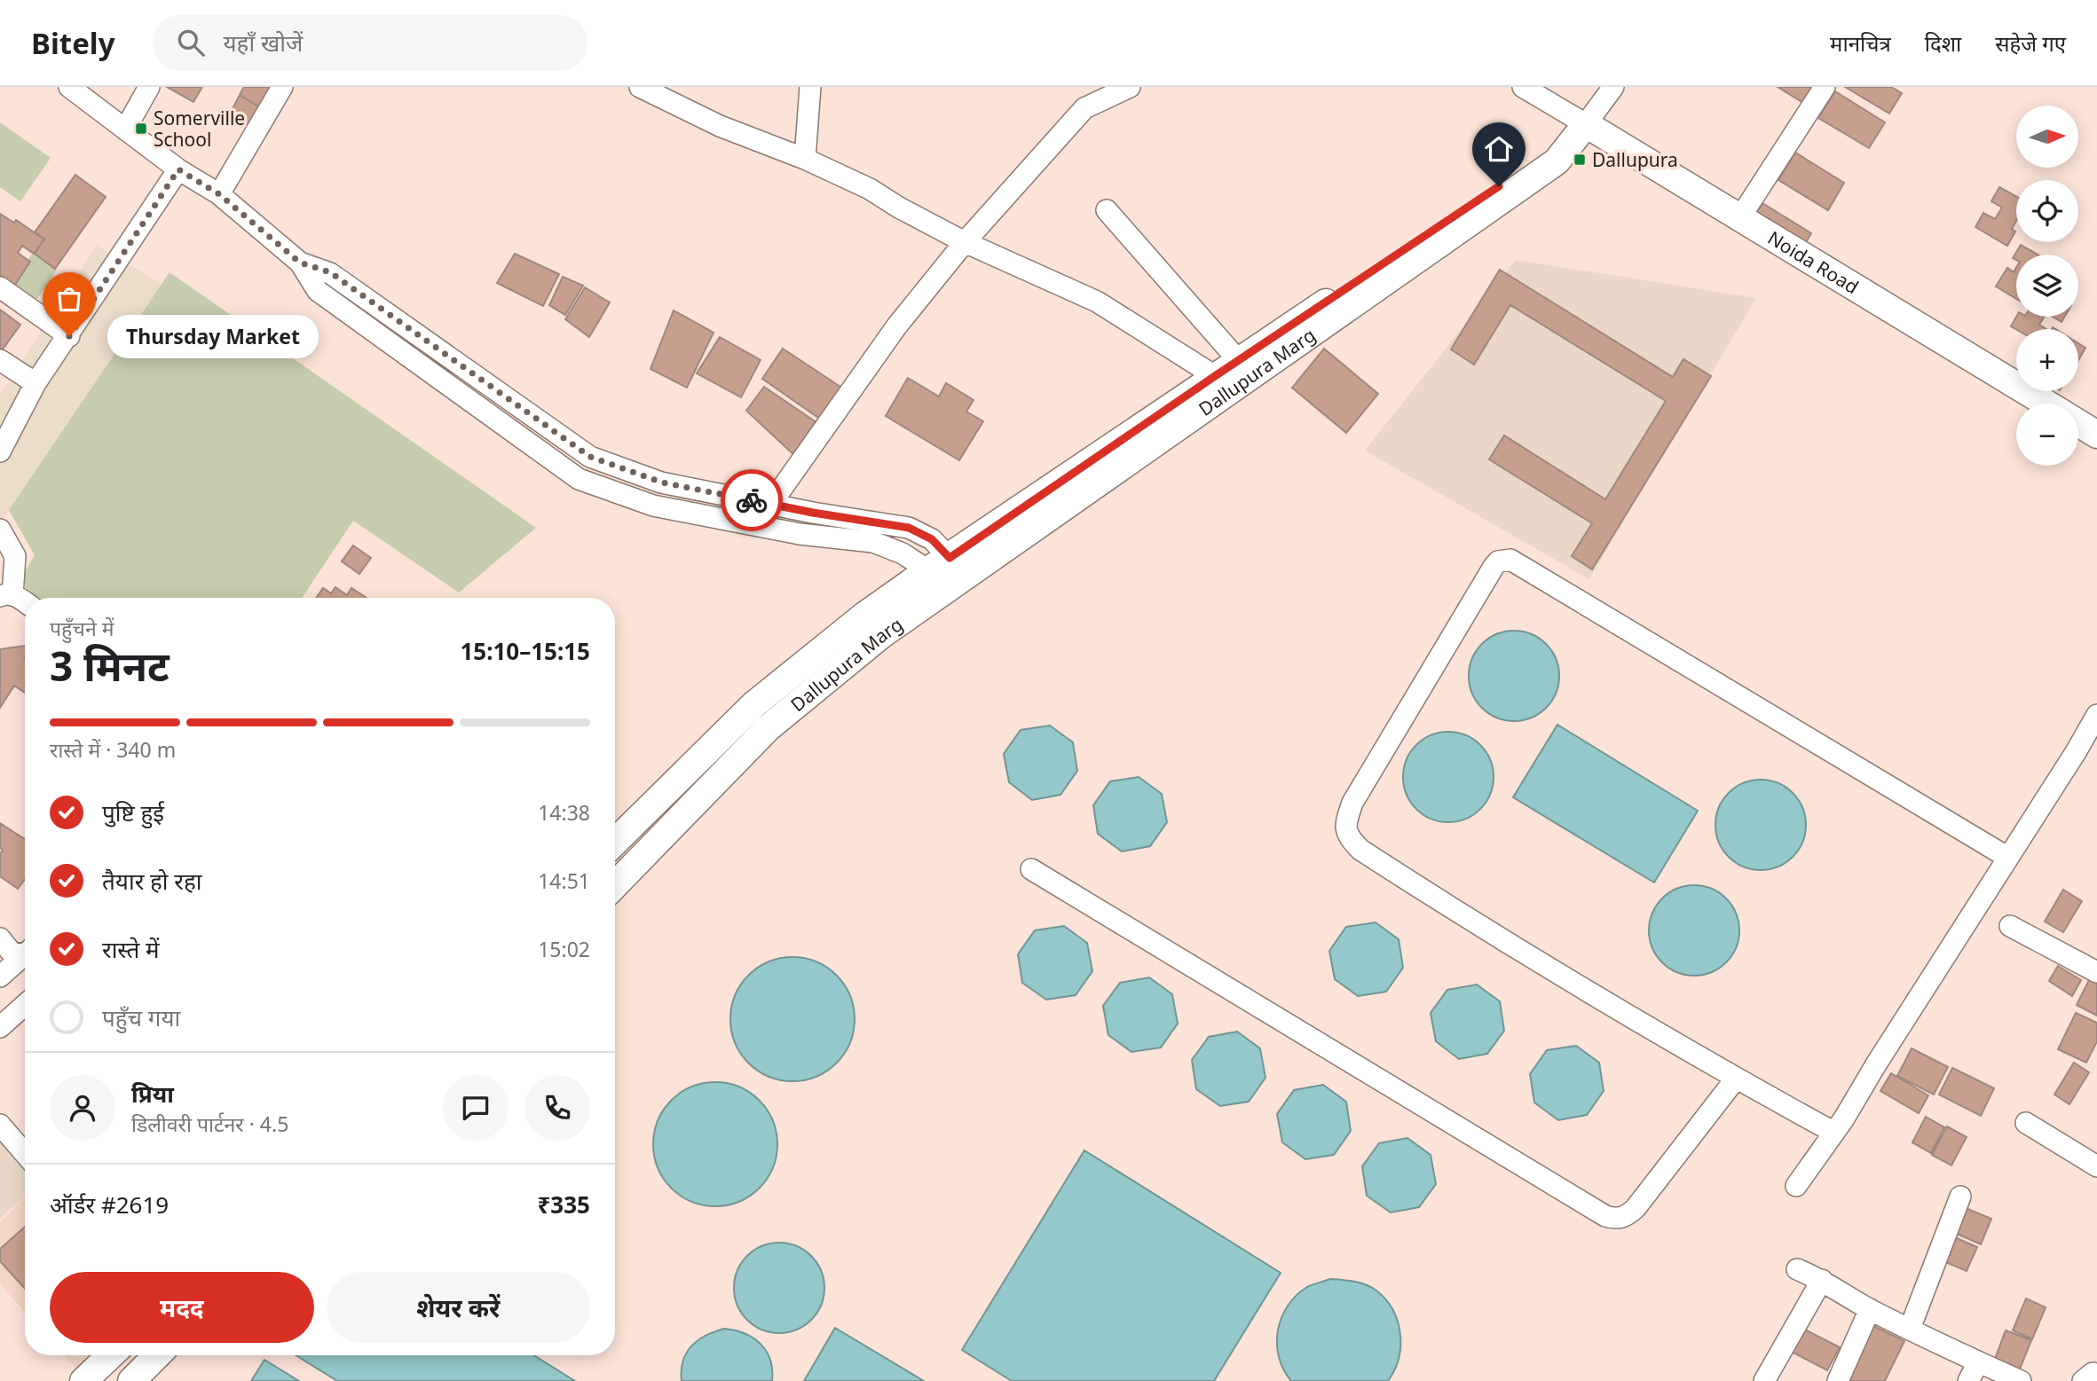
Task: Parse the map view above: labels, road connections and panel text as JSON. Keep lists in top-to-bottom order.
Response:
{
  "streets": {
    "main road": ["Noida Road", "Dallupura Marg"]
  },
  "places": {
    "transit": ["Somerville School", "Dallupura"],
    "other": ["Thursday Market"]
  },
  "north": "right",
  "page": {
    "header": "Bitely",
    "search": "यहाँ खोजें",
    "nav": ["मानचित्र", "दिशा", "सहेजे गए"],
    "map_buttons": ["+", "−"],
    "bubble": "Thursday Market",
    "heading": ["3 मिनट", "पहुँचने में", "15:10–15:15"],
    "panel": [
      "प्रिया",
      "डिलीवरी पार्टनर · 4.5",
      "ऑर्डर #2619",
      "₹335"
    ],
    "bar": "रास्ते में · 340 m",
    "list": [
      ["पुष्टि हुई", "14:38"],
      ["तैयार हो रहा", "14:51"],
      ["रास्ते में", "15:02"],
      "पहुँच गया"
    ],
    "buttons": ["मदद", "शेयर करें"]
  }
}
